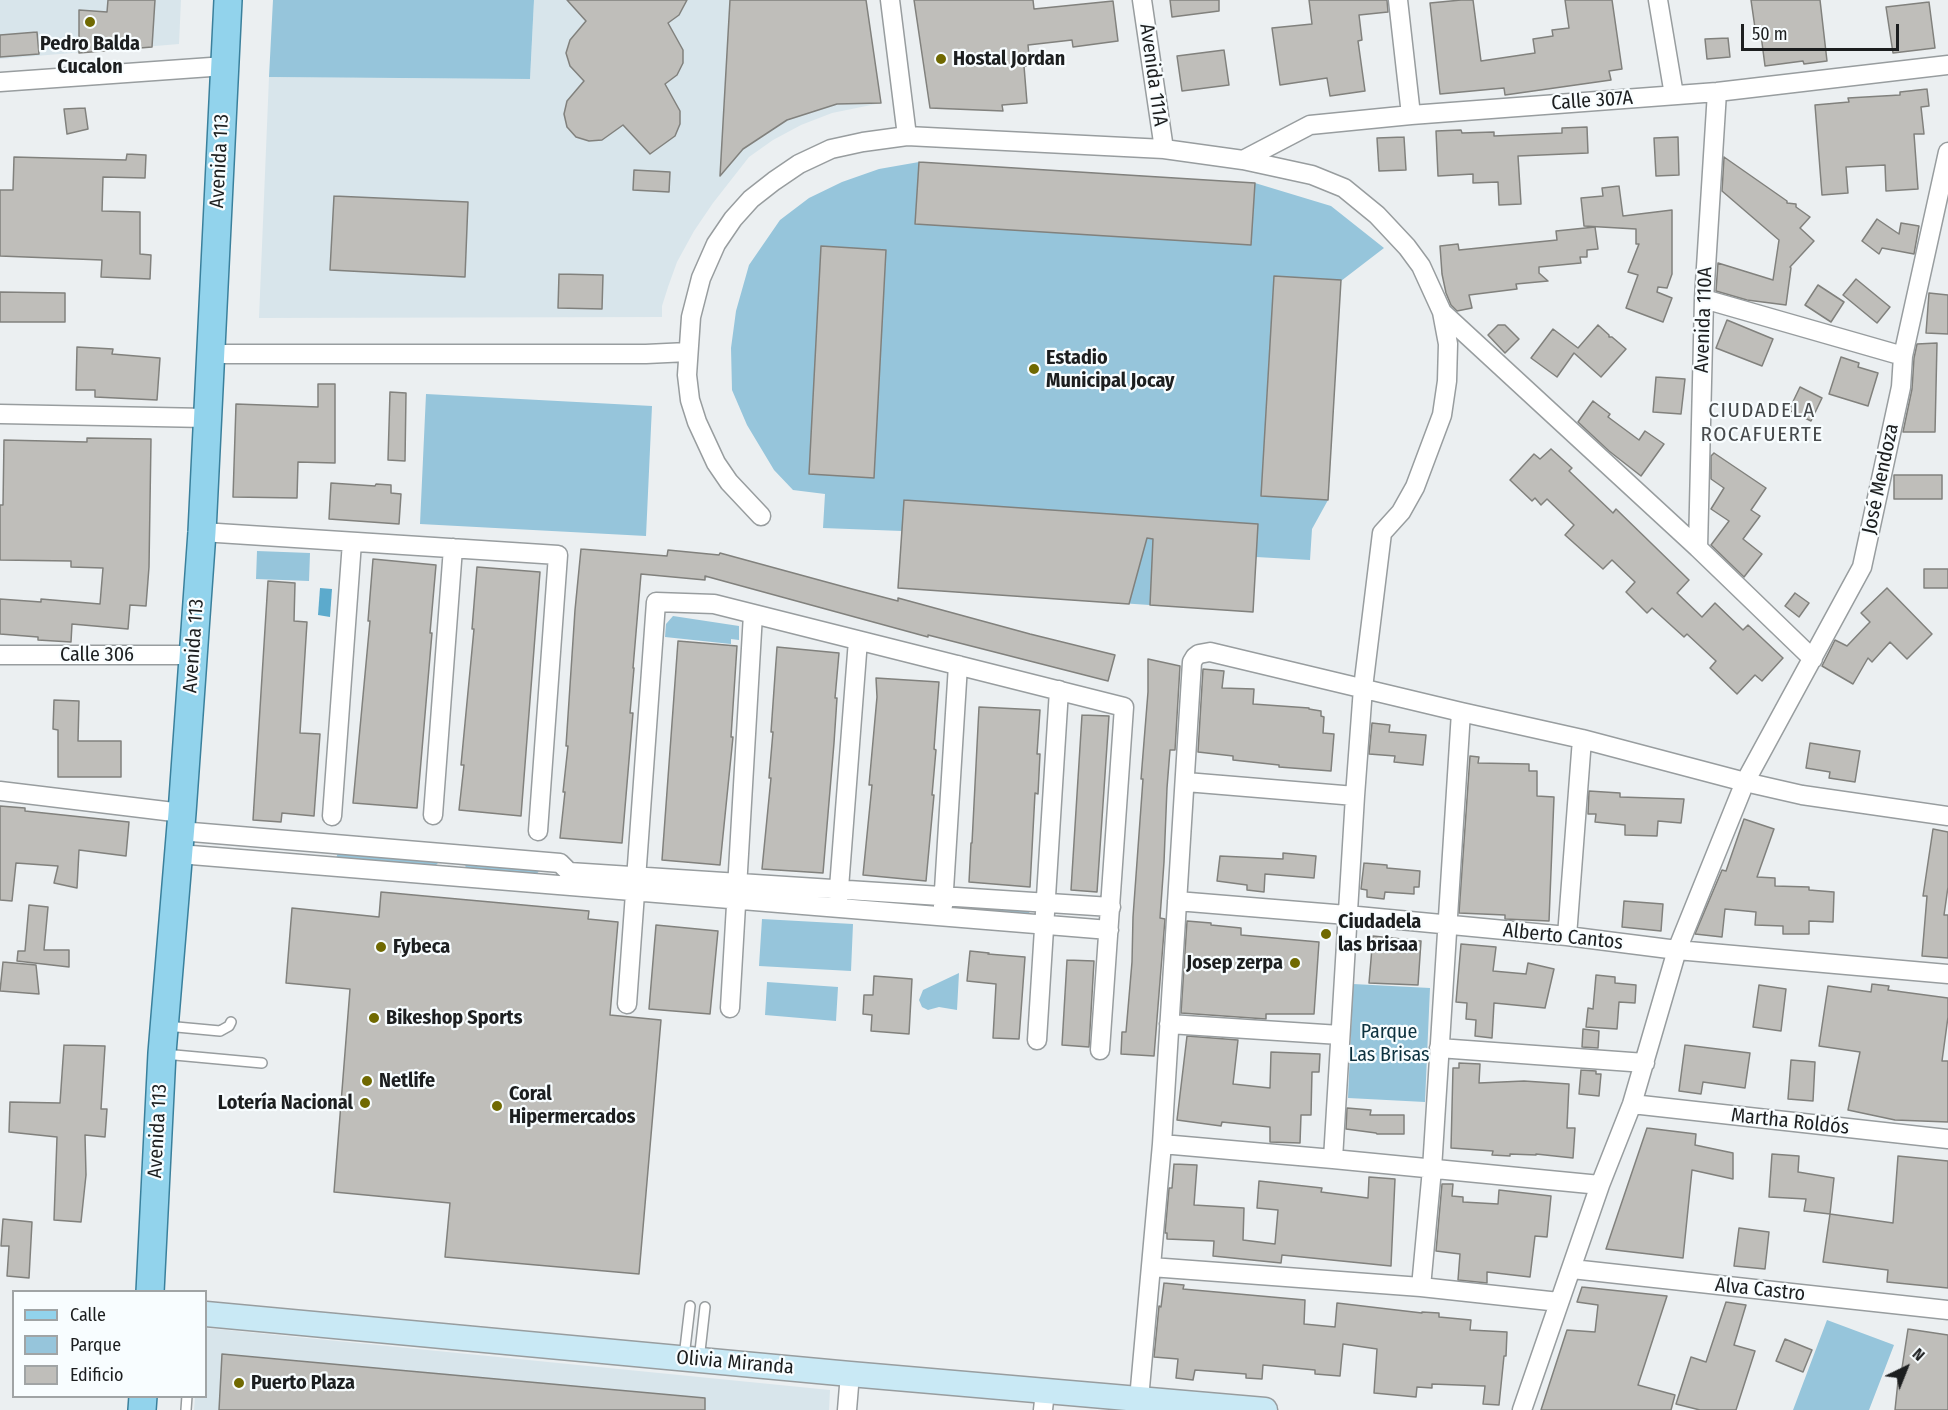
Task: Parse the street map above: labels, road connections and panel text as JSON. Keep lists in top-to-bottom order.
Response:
{
  "streets": {
    "main road": ["Avenida 113"],
    "street": [
      "Avenida 111A",
      "Calle 307A",
      "Avenida 110A",
      "José Mendoza",
      "Calle 306",
      "Alberto Cantos",
      "Martha Roldós",
      "Alva Castro",
      "Olivia Miranda"
    ]
  },
  "crossings": [
    ["Calle 307A", "Avenida 110A"],
    ["Avenida 113", "Calle 306"],
    ["José Mendoza", "Alberto Cantos"],
    ["José Mendoza", "Martha Roldós"],
    ["José Mendoza", "Alva Castro"]
  ],
  "districts": ["CIUDADELA ROCAFUERTE"],
  "parks": ["Parque Las Brisas"],
  "places": [
    "Pedro Balda Cucalon",
    "Hostal Jordan",
    "Estadio Municipal Jocay",
    "Ciudadela las brisaa",
    "Fybeca",
    "Josep zerpa",
    "Bikeshop Sports",
    "Netlife",
    "Lotería Nacional",
    "Coral Hipermercados",
    "Puerto Plaza"
  ],
  "legend": ["Calle", "Parque", "Edificio"],
  "scale_bar": "50 m",
  "north": "top right"
}
